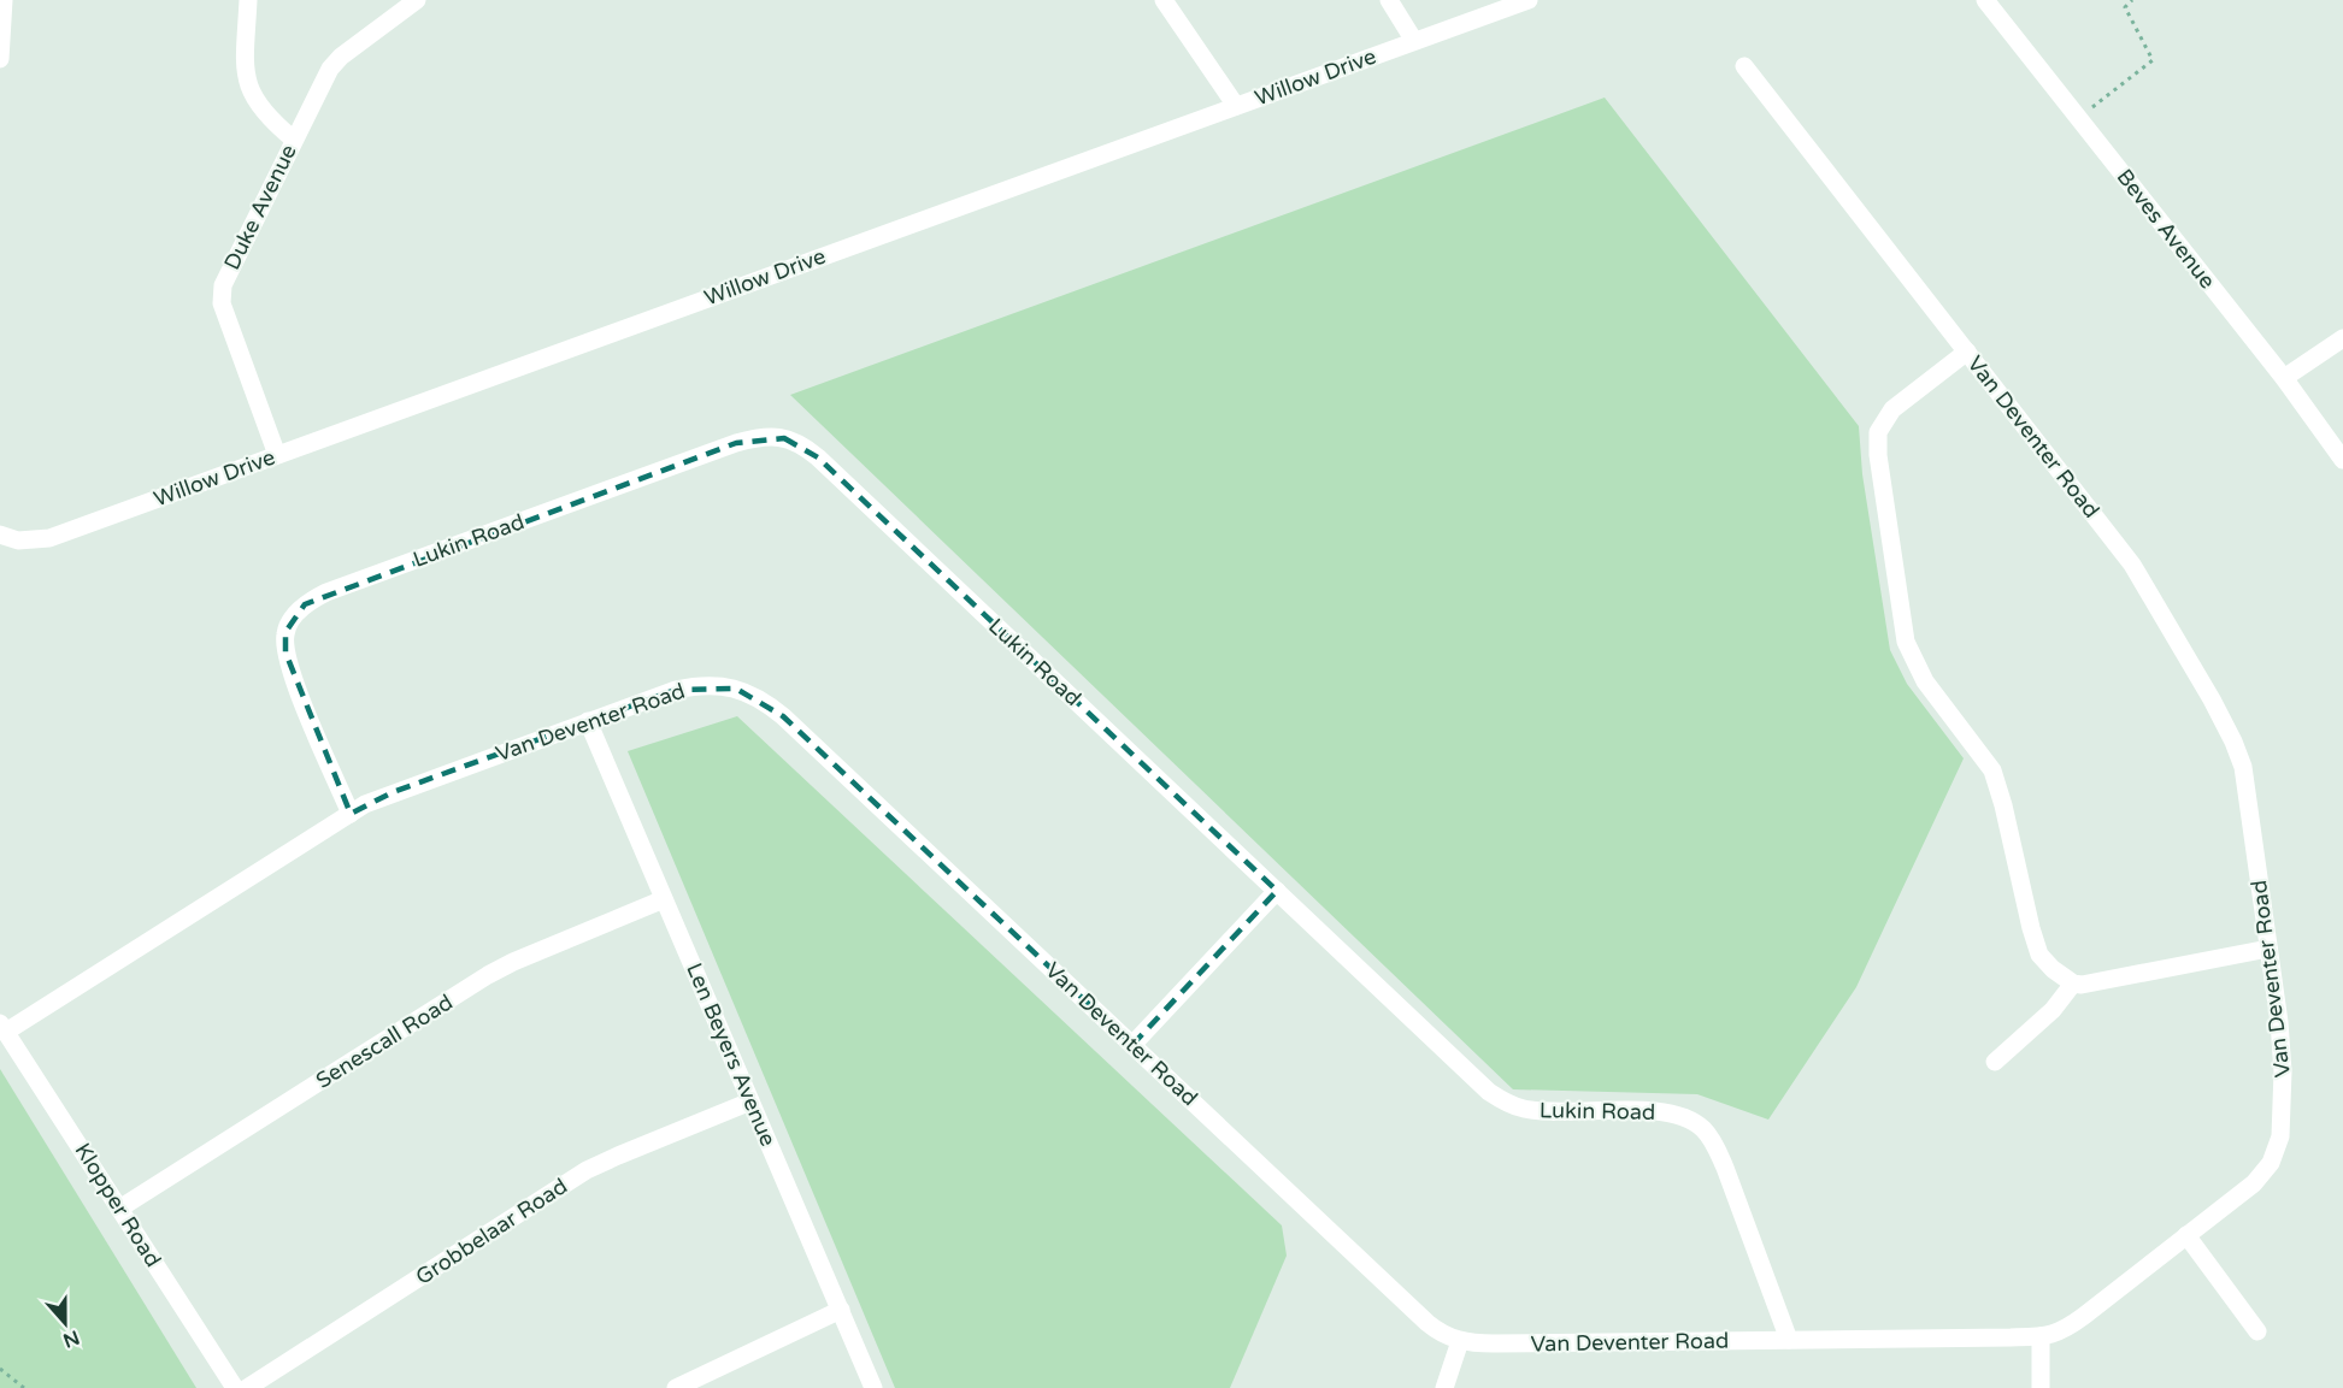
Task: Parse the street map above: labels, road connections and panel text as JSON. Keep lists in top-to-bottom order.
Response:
{
  "streets": {
    "street": [
      "Willow Drive",
      "Duke Avenue",
      "Beves Avenue",
      "Van Deventer Road",
      "Lukin Road",
      "Senescall Road",
      "Len Beyers Avenue",
      "Klopper Road",
      "Grobbelaar Road"
    ]
  },
  "crossings": [
    ["Willow Drive", "Duke Avenue"],
    ["Van Deventer Road", "Lukin Road"],
    ["Van Deventer Road", "Len Beyers Avenue"],
    ["Van Deventer Road", "Klopper Road"],
    ["Senescall Road", "Len Beyers Avenue"],
    ["Senescall Road", "Klopper Road"],
    ["Len Beyers Avenue", "Grobbelaar Road"]
  ],
  "north": "bottom"
}
